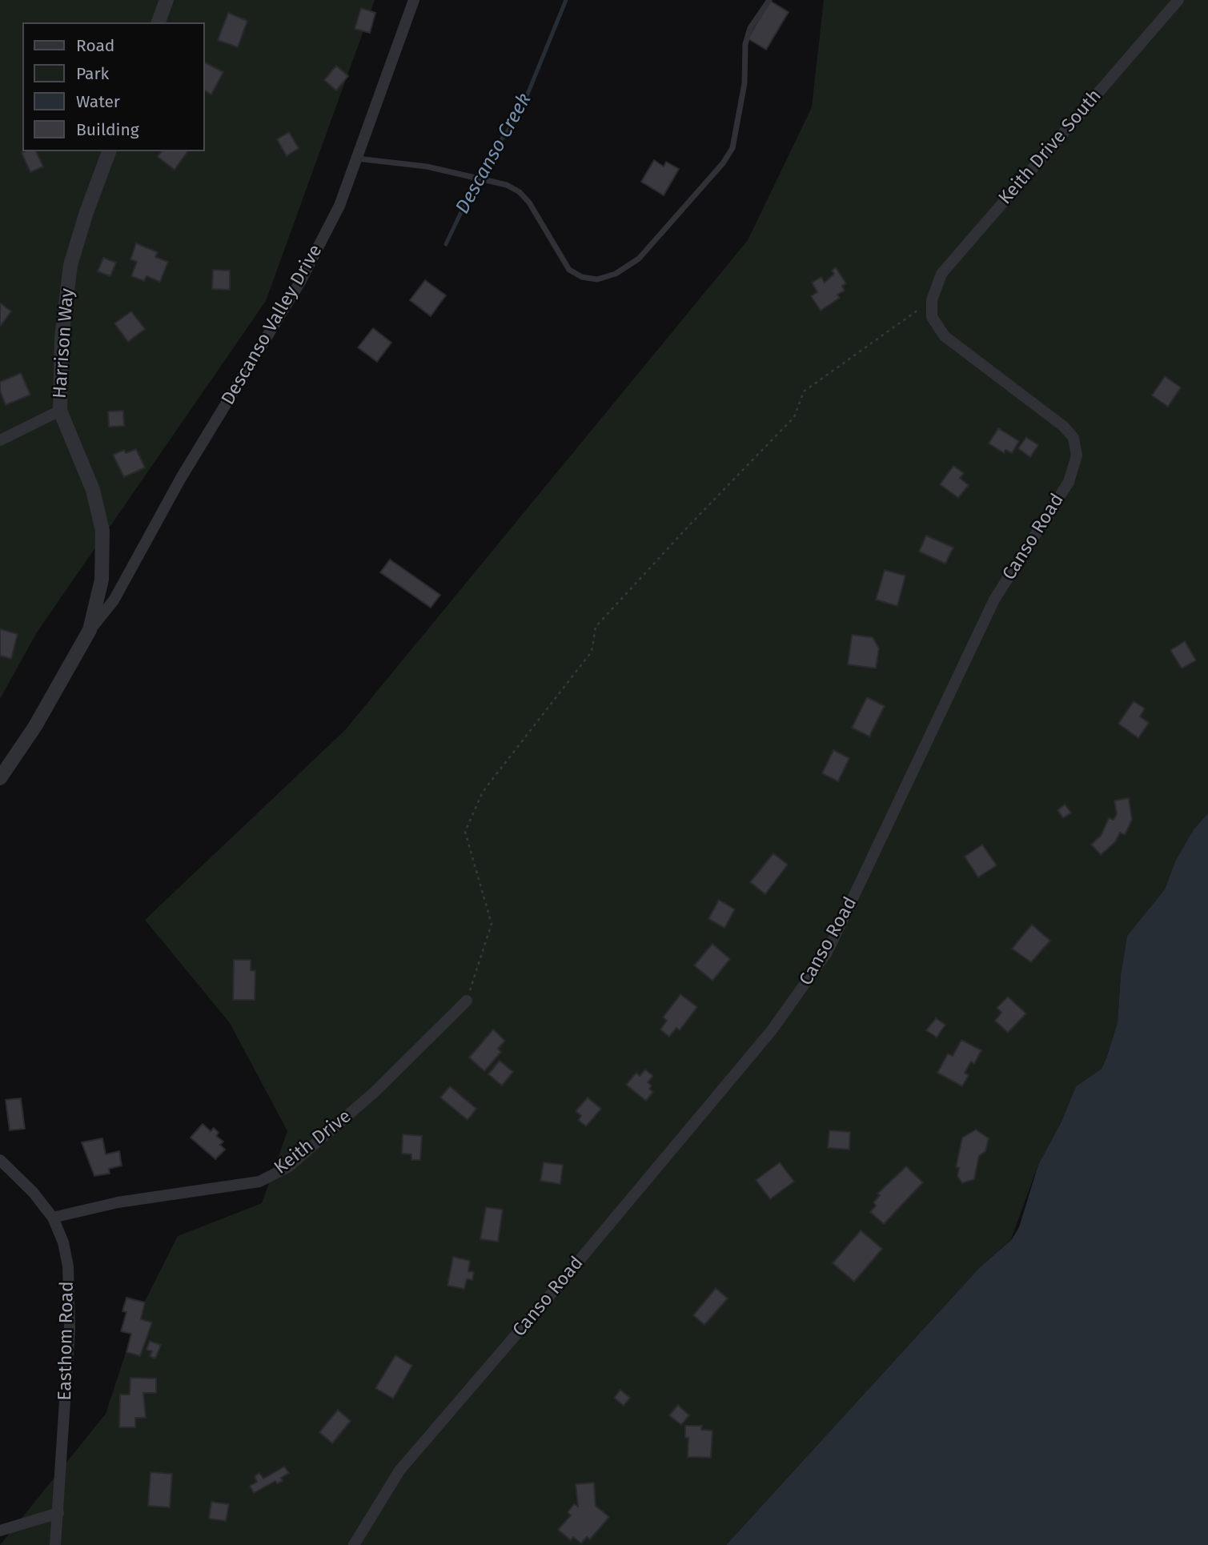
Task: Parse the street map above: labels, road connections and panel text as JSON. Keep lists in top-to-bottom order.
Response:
{
  "streets": {
    "street": [
      "Keith Drive South",
      "Descanso Valley Drive",
      "Harrison Way",
      "Canso Road",
      "Keith Drive",
      "Easthom Road"
    ]
  },
  "crossings": [
    ["Keith Drive South", "Canso Road"],
    ["Descanso Valley Drive", "Harrison Way"],
    ["Keith Drive", "Easthom Road"]
  ],
  "water": ["Descanso Creek"],
  "legend": [
    "Road",
    "Park",
    "Water",
    "Building"
  ]
}
